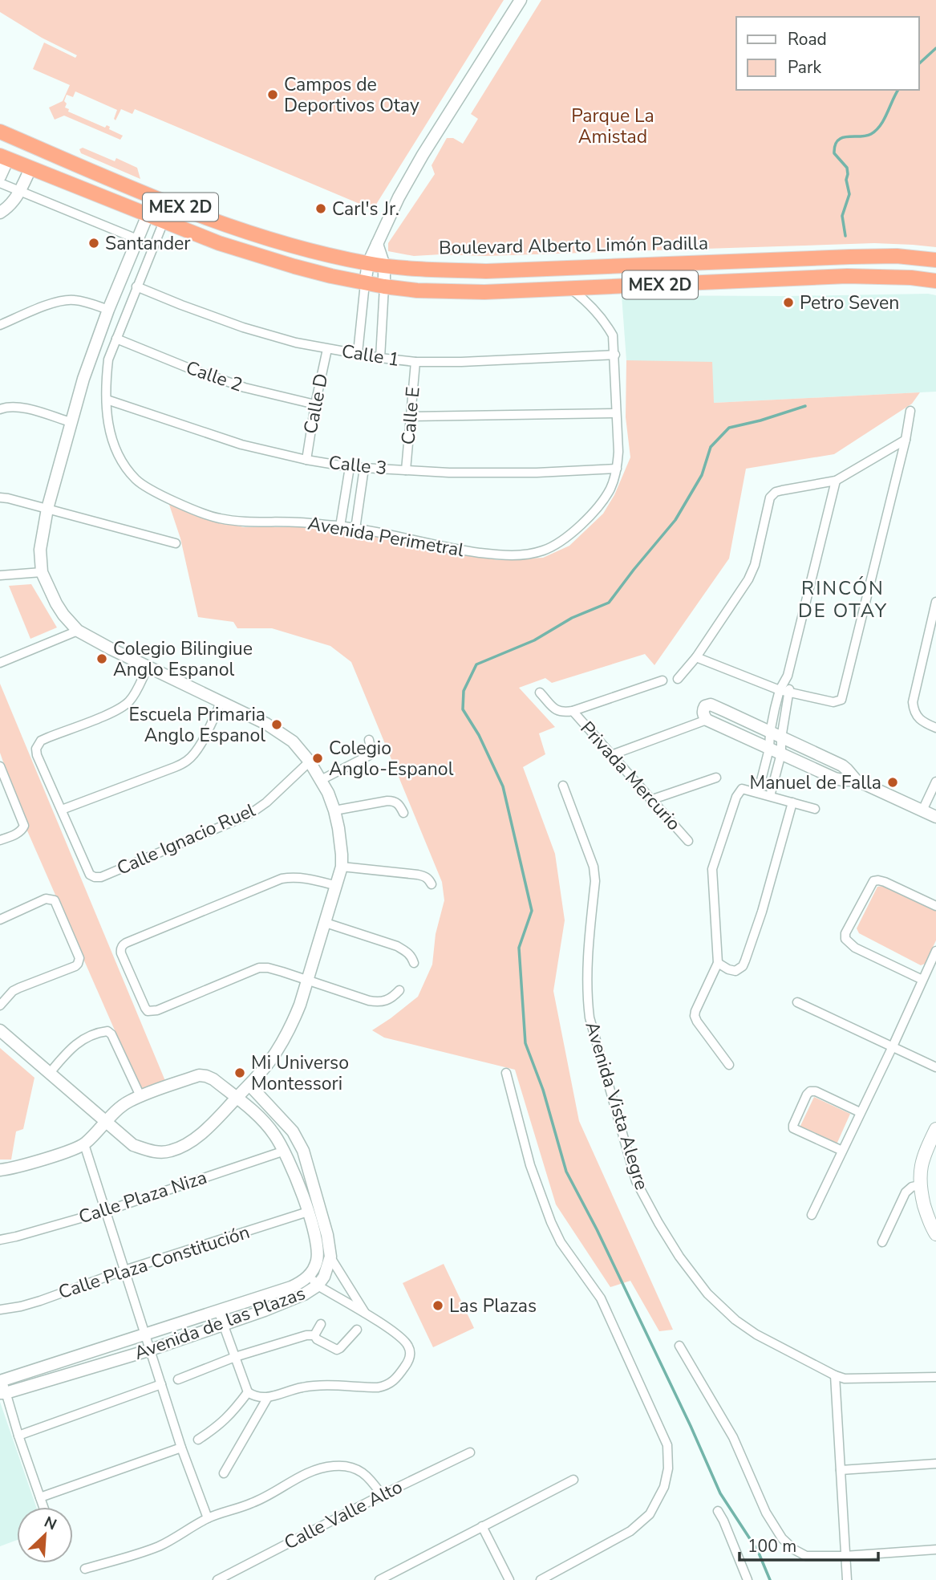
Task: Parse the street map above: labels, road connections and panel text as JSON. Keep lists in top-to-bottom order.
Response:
{
  "streets": {
    "highway": ["MEX 2D", "Boulevard Alberto Limón Padilla"],
    "street": [
      "Calle 1",
      "Calle 2",
      "Calle D",
      "Calle E",
      "Calle 3",
      "Avenida Perimetral",
      "Privada Mercurio",
      "Calle Ignacio Ruel",
      "Avenida Vista Alegre",
      "Calle Plaza Niza",
      "Calle Plaza Constitución",
      "Avenida de las Plazas",
      "Calle Valle Alto"
    ]
  },
  "crossings": [
    ["MEX 2D", "Avenida Perimetral"],
    ["Calle 1", "Calle D"],
    ["Calle 1", "Calle E"],
    ["Calle 1", "Avenida Perimetral"],
    ["Calle 2", "Calle D"],
    ["Calle 2", "Avenida Perimetral"],
    ["Calle D", "Calle 3"],
    ["Calle E", "Calle 3"],
    ["Calle 3", "Avenida Perimetral"],
    ["Calle Plaza Niza", "Avenida de las Plazas"],
    ["Calle Plaza Constitución", "Avenida de las Plazas"]
  ],
  "districts": ["RINCÓN DE OTAY"],
  "parks": ["Parque La Amistad"],
  "places": [
    "Campos de Deportivos Otay",
    "Carl's Jr.",
    "Santander",
    "Petro Seven",
    "Colegio Bilingiue Anglo Espanol",
    "Escuela Primaria Anglo Espanol",
    "Colegio Anglo-Espanol",
    "Manuel de Falla",
    "Mi Universo Montessori",
    "Las Plazas"
  ],
  "legend": ["Road", "Park"],
  "scale_bar": "100 m",
  "north": "top right"
}
